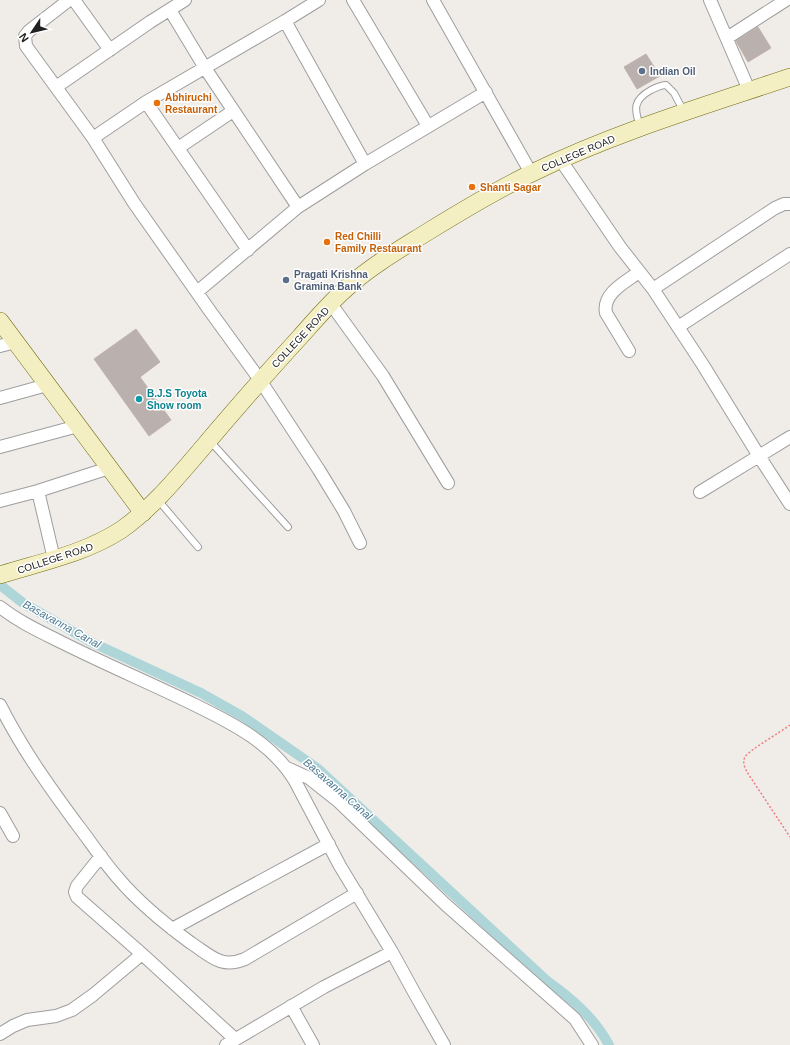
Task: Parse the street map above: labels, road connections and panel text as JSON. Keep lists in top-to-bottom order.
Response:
{
  "streets": {
    "main road": ["COLLEGE ROAD"]
  },
  "water": ["Basavanna Canal"],
  "places": [
    "Indian Oil",
    "Abhiruchi Restaurant",
    "Shanti Sagar",
    "Red Chilli Family Restaurant",
    "Pragati Krishna Gramina Bank",
    "B.J.S Toyota Show room"
  ],
  "north": "bottom left"
}
